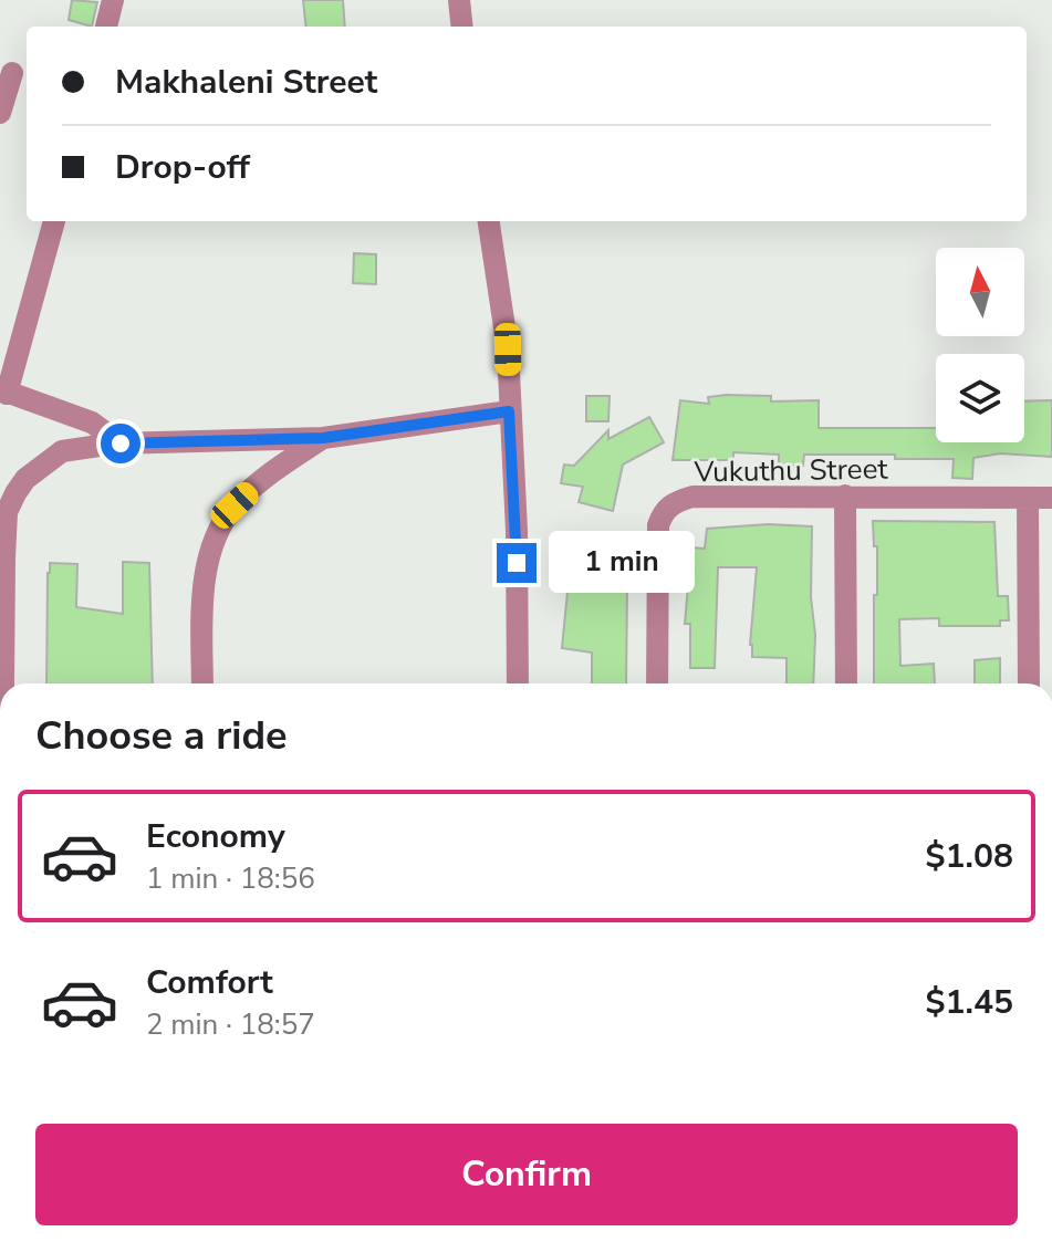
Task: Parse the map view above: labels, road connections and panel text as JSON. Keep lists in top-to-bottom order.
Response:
{
  "streets": {
    "street": ["Vukuthu Street"]
  },
  "north": "top",
  "page": {
    "banner": ["Makhaleni Street", "Drop-off"],
    "bubble": "1 min",
    "heading": "Choose a ride",
    "list": [
      {
        "name": "Economy",
        "note": "1 min · 18:56",
        "value": "$1.08"
      },
      {
        "name": "Comfort",
        "note": "2 min · 18:57",
        "value": "$1.45"
      }
    ],
    "buttons": "Confirm"
  }
}
